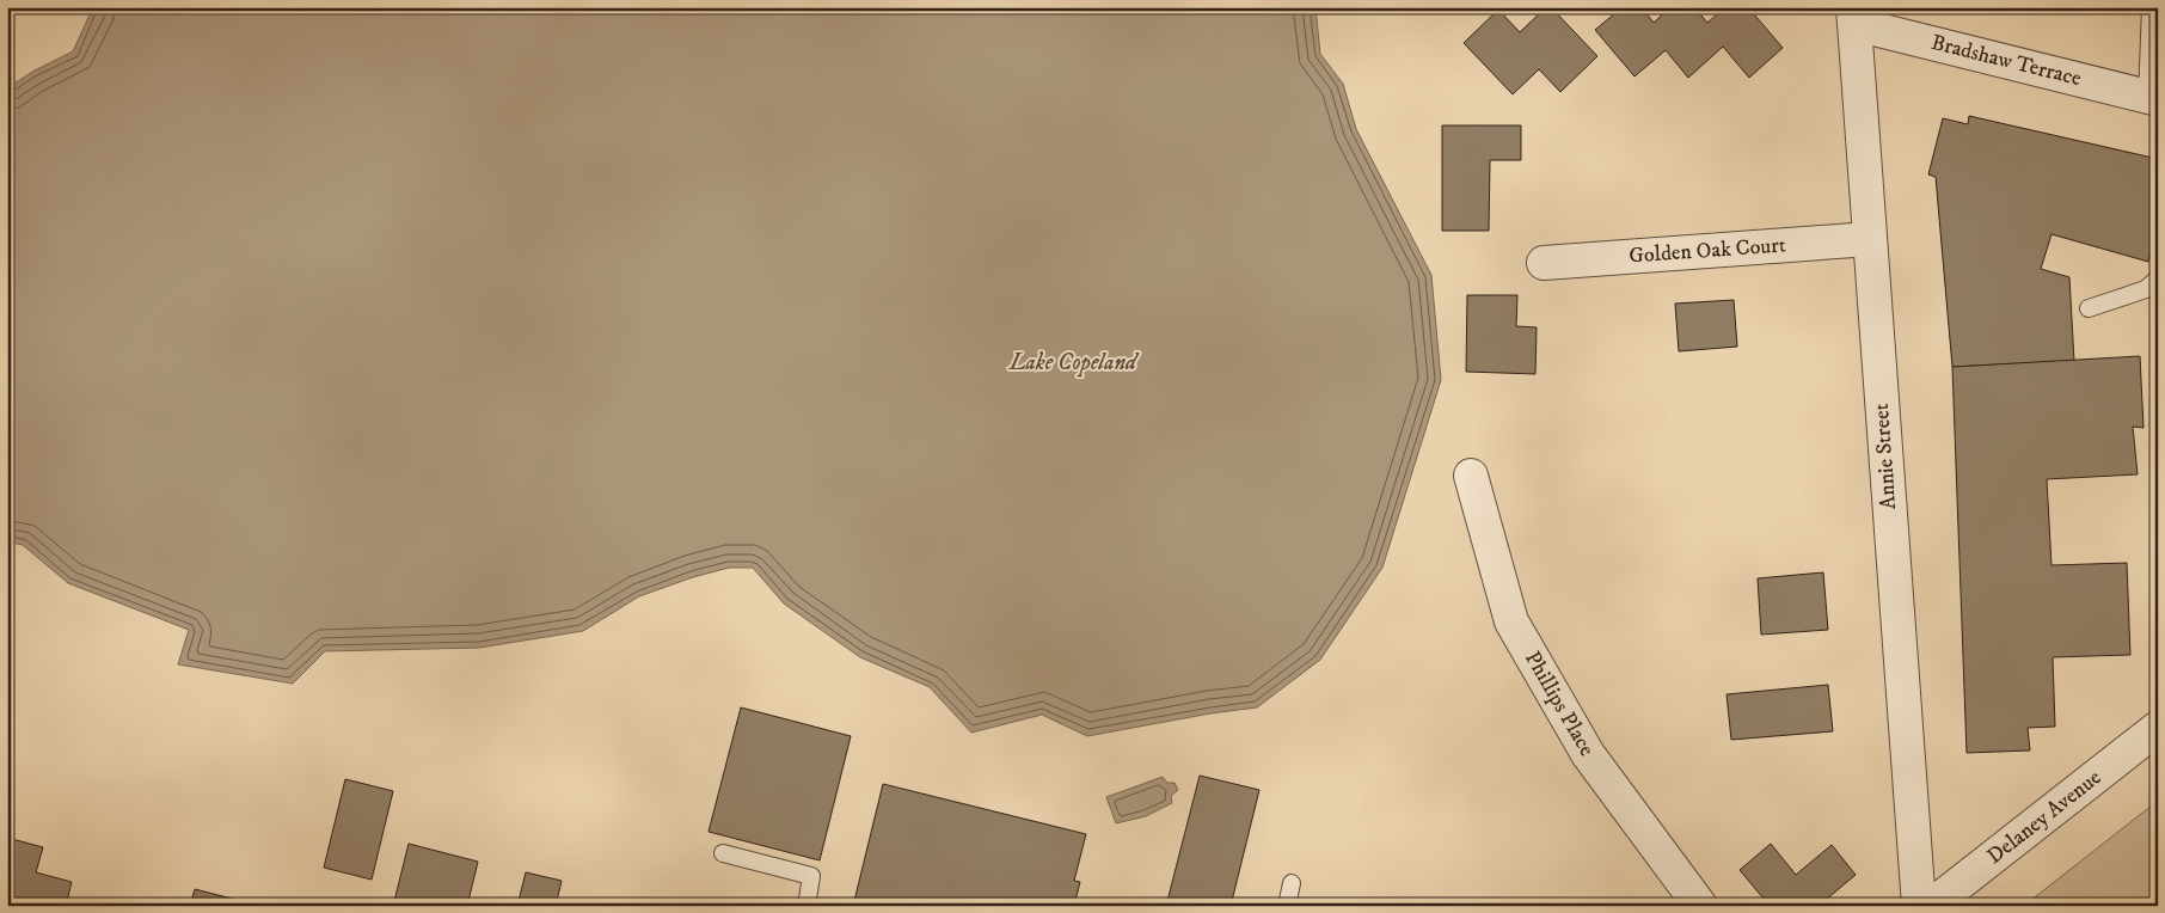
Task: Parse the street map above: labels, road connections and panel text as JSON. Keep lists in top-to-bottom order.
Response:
{
  "streets": {
    "street": [
      "Bradshaw Terrace",
      "Golden Oak Court",
      "Annie Street",
      "Phillips Place",
      "Delaney Avenue"
    ]
  },
  "crossings": [
    ["Bradshaw Terrace", "Annie Street"],
    ["Golden Oak Court", "Annie Street"]
  ],
  "water": ["Lake Copeland"]
}
